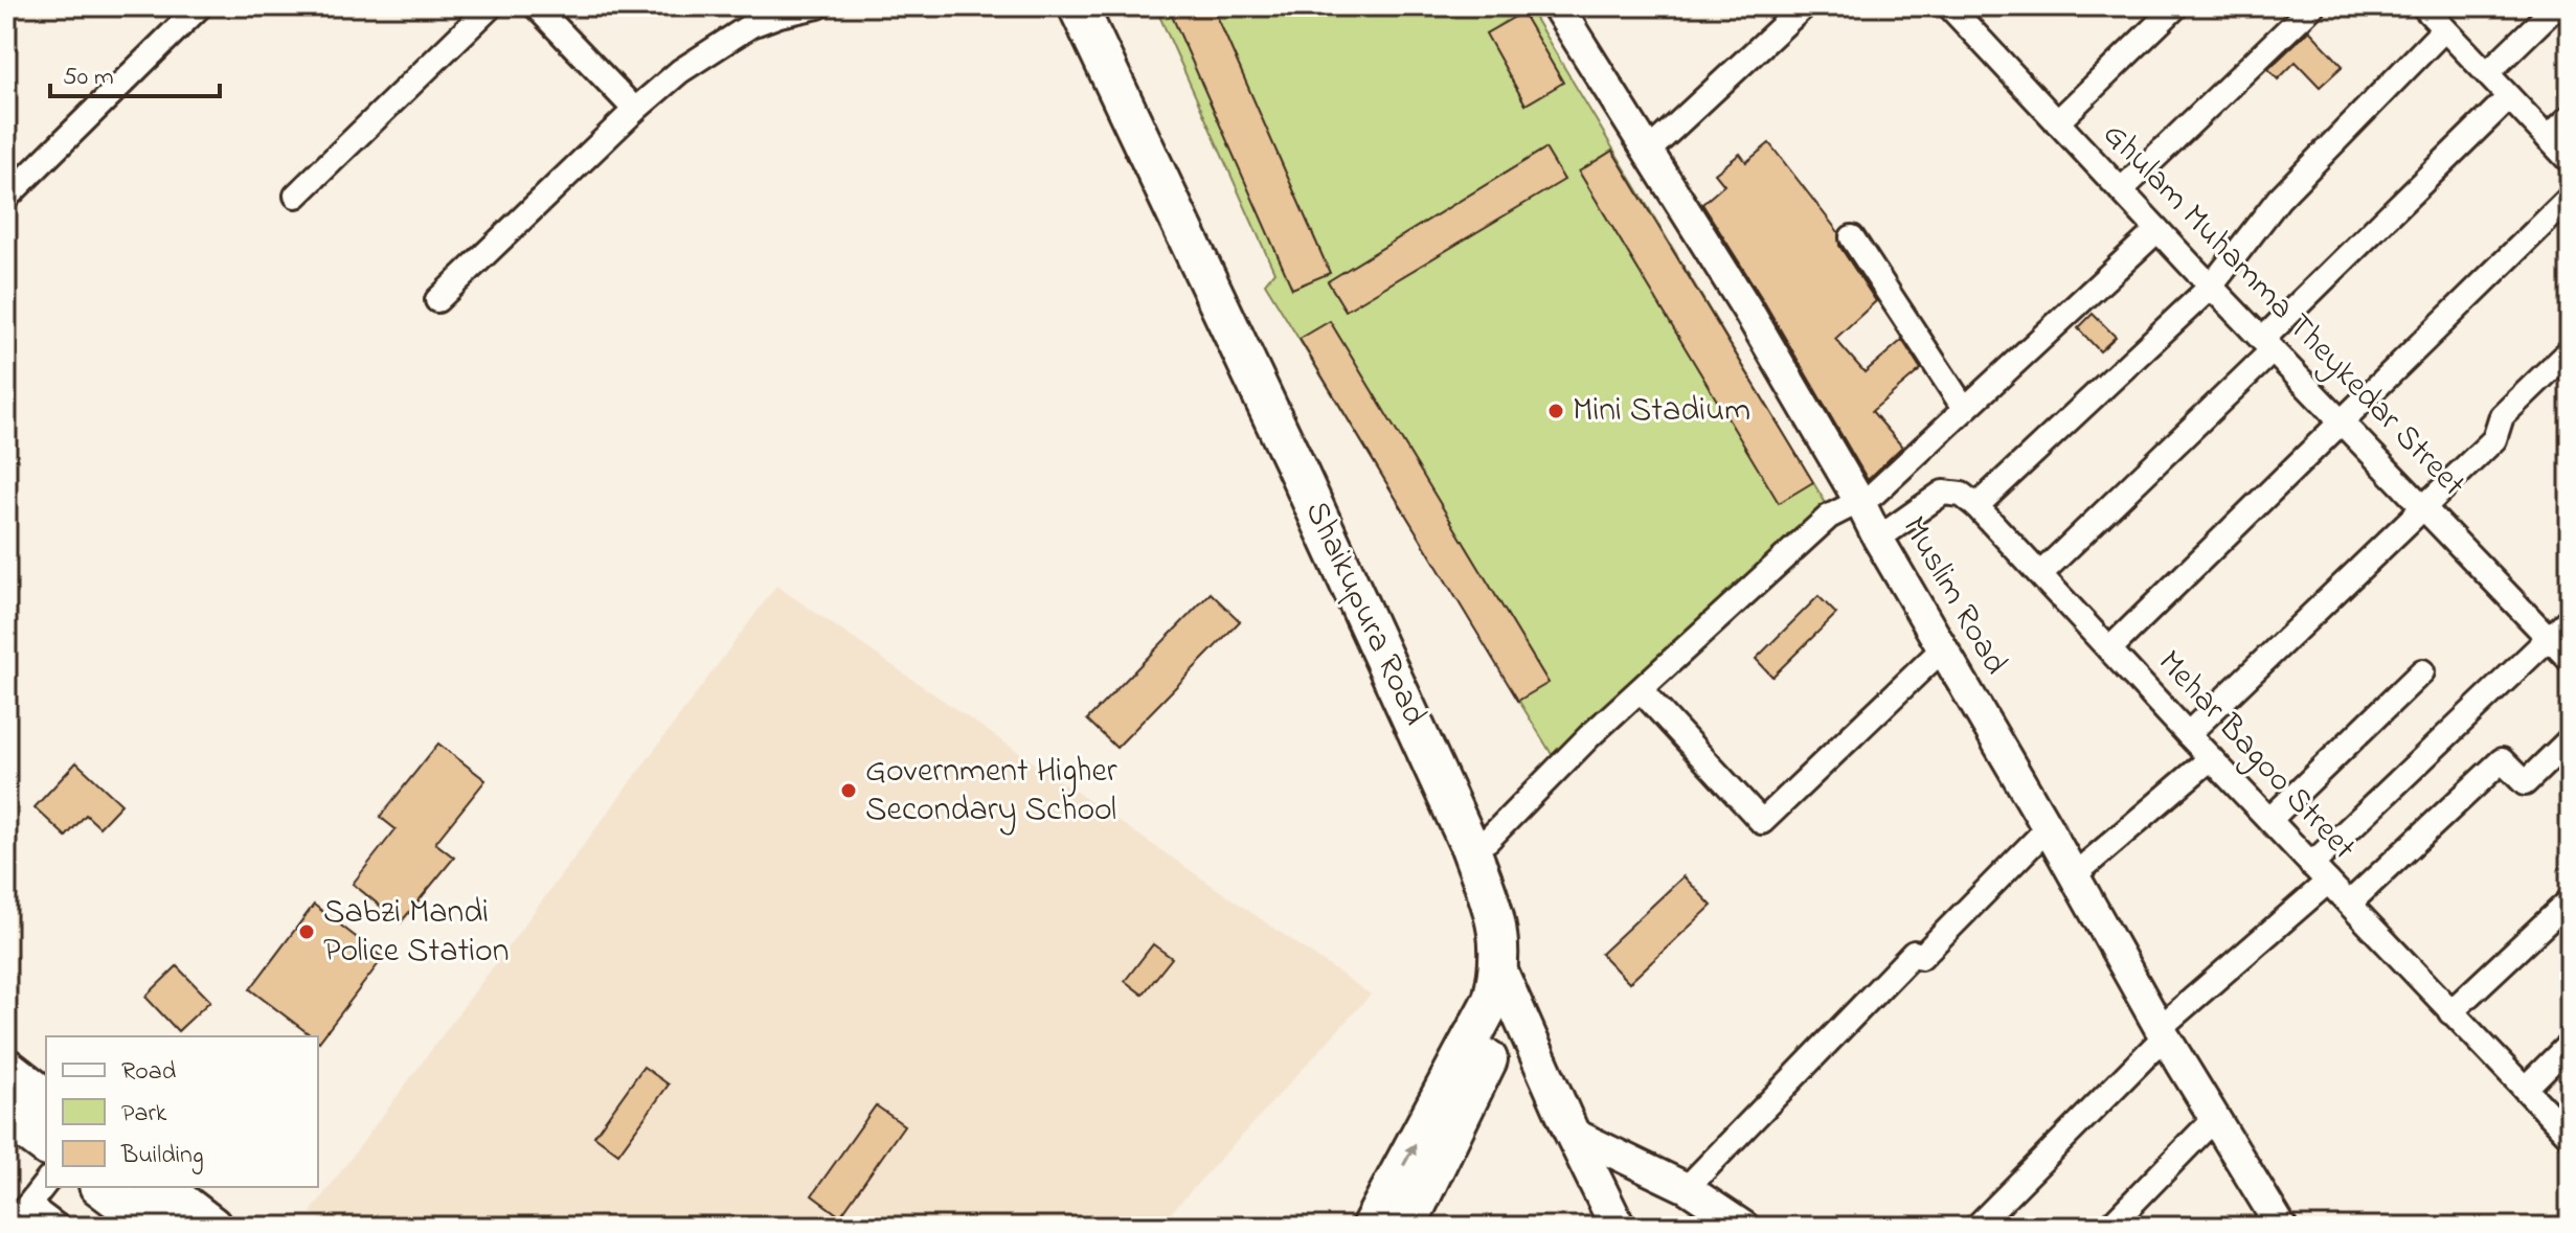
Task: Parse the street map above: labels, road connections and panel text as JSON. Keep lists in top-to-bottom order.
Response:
{
  "streets": {
    "main road": ["Shaikupura Road"],
    "street": ["Ghulam Muhamma Theykedar Street", "Muslim Road", "Mehar Bagoo Street"]
  },
  "places": ["Mini Stadium", "Government Higher Secondary School", "Sabzi Mandi Police Station"],
  "legend": ["Road", "Park", "Building"],
  "scale_bar": "50 m"
}
